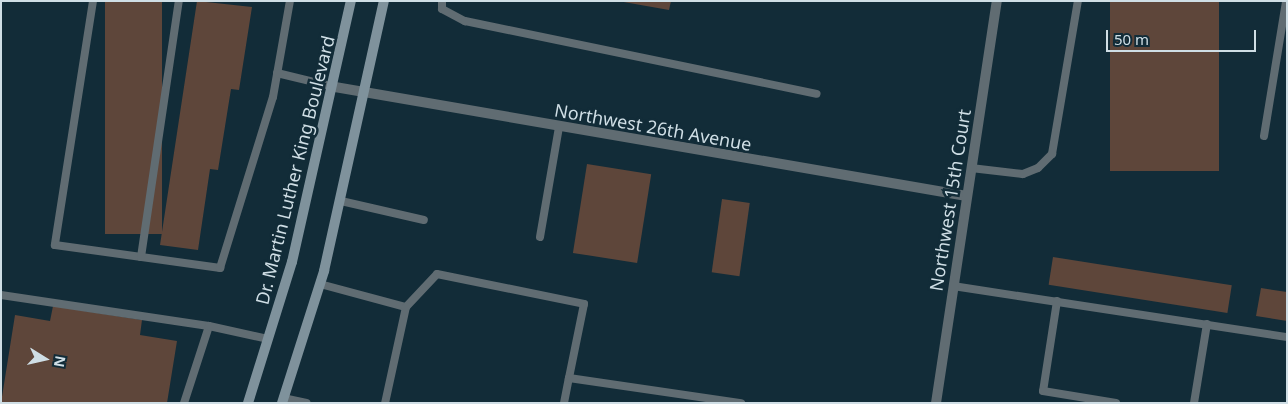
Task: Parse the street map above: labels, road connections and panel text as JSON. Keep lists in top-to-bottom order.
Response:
{
  "streets": {
    "main road": ["Dr. Martin Luther King Boulevard"],
    "street": ["Northwest 26th Avenue", "Northwest 15th Court"]
  },
  "crossings": [
    ["Northwest 26th Avenue", "Dr. Martin Luther King Boulevard"],
    ["Northwest 26th Avenue", "Northwest 15th Court"]
  ],
  "scale_bar": "50 m",
  "north": "right"
}
